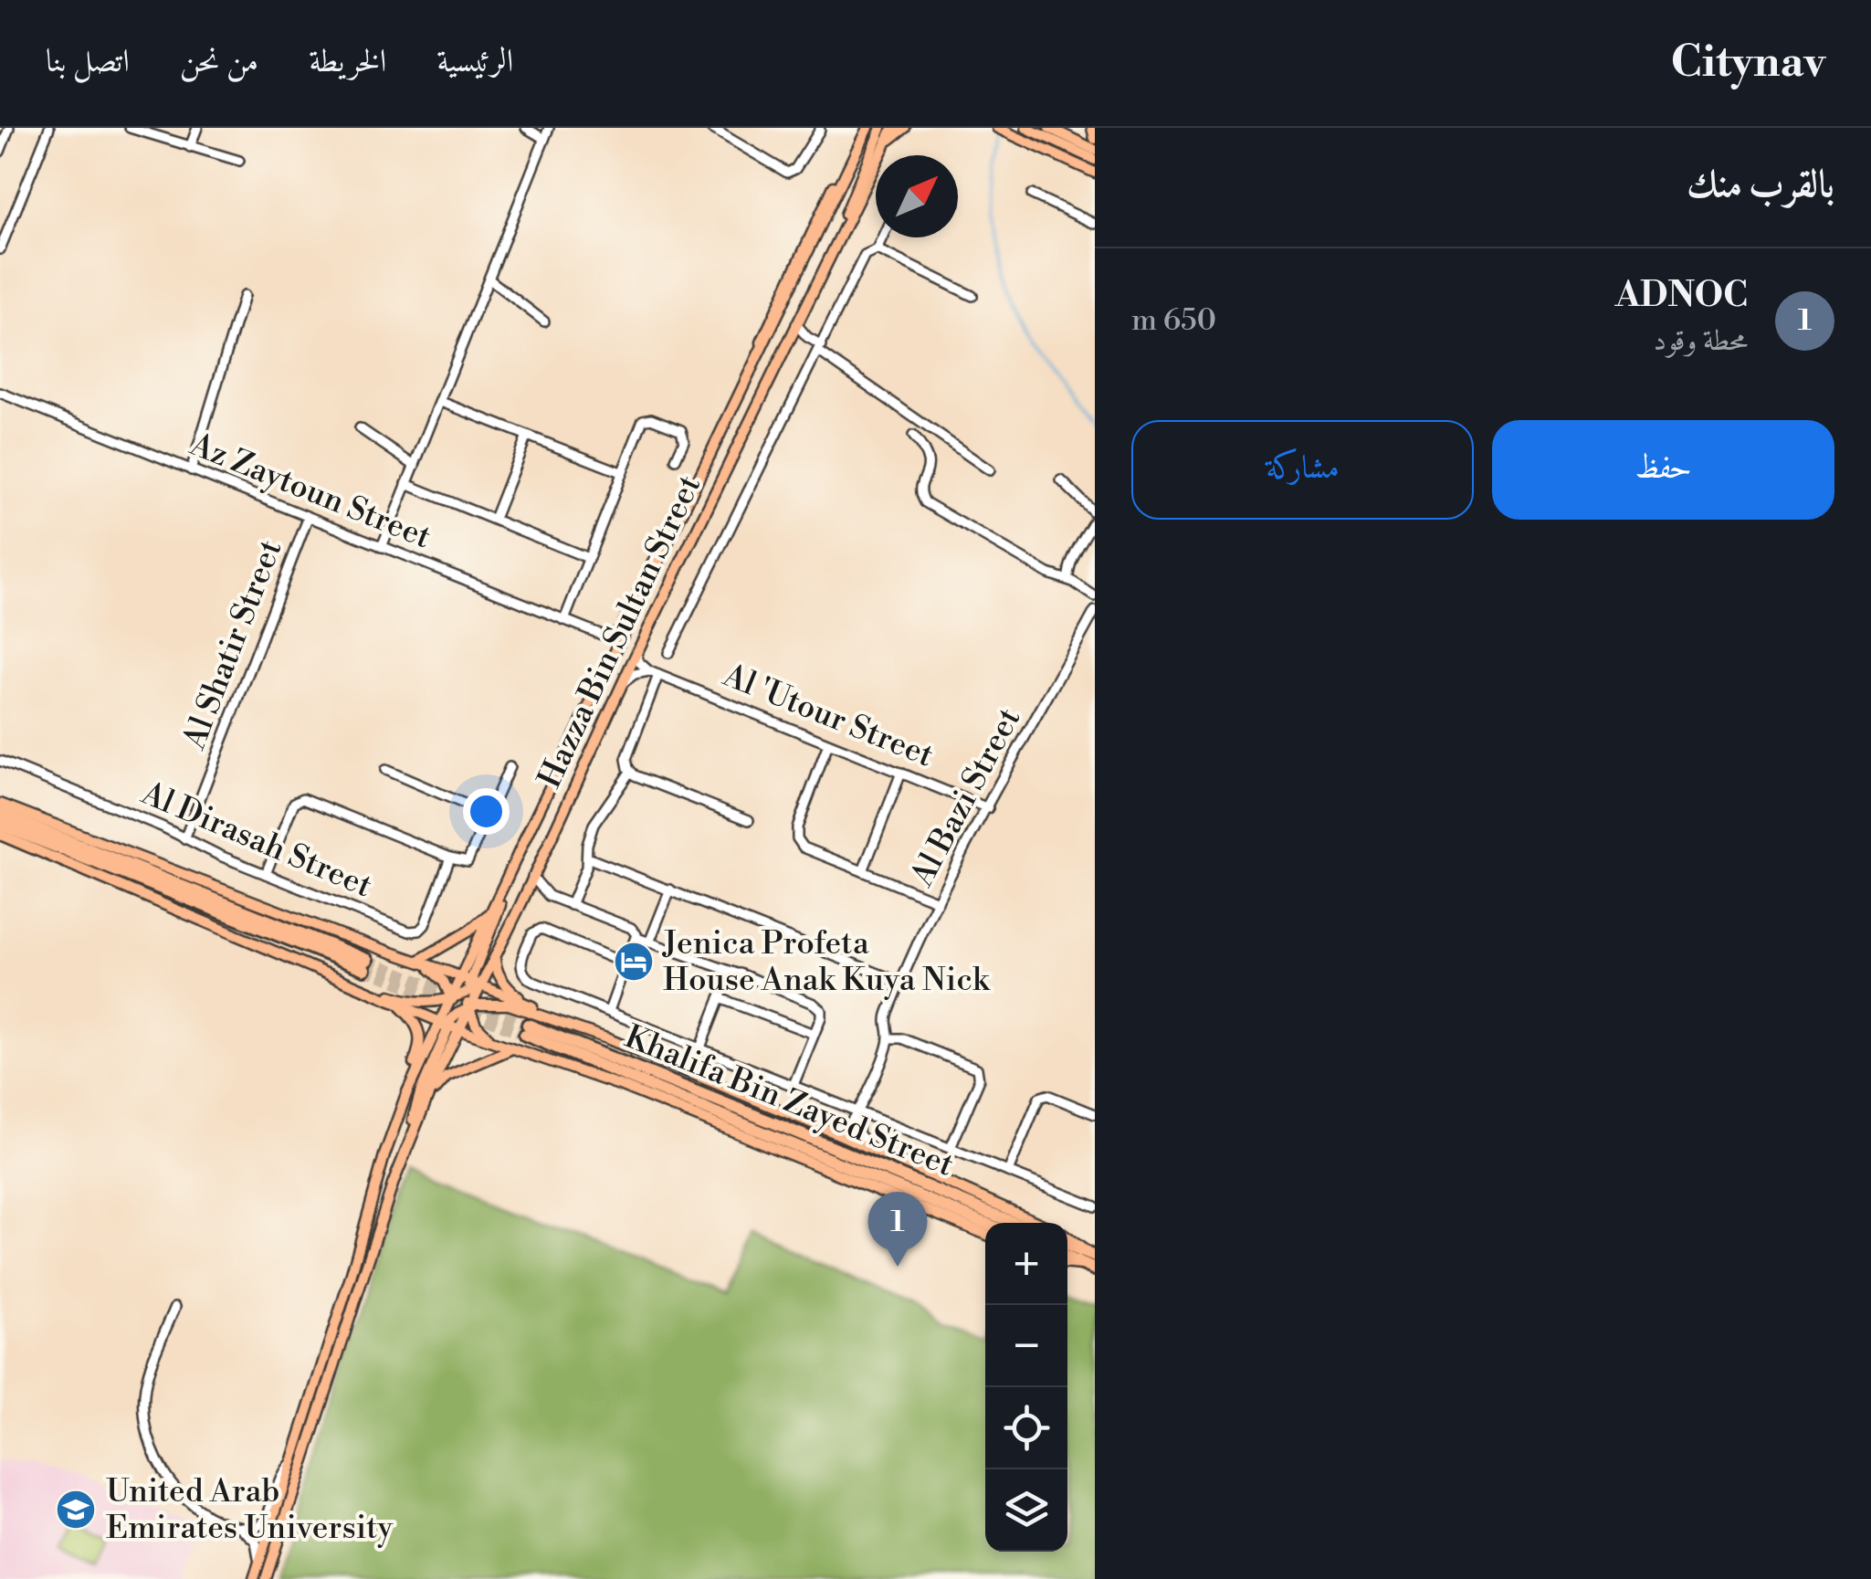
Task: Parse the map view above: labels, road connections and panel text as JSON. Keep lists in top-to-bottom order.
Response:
{
  "streets": {
    "highway": ["Khalifa Bin Zayed Street"],
    "main road": ["Hazza Bin Sultan Street"],
    "street": [
      "Az Zaytoun Street",
      "Al Shatir Street",
      "Al 'Utour Street",
      "Al Bazi Street",
      "Al Dirasah Street"
    ]
  },
  "crossings": [
    ["Az Zaytoun Street", "Al Shatir Street"],
    ["Al Shatir Street", "Al Dirasah Street"],
    ["Al 'Utour Street", "Al Bazi Street"]
  ],
  "places": {
    "hotel": ["Jenica Profeta House Anak Kuya Nick"],
    "school or university": ["United Arab Emirates University"]
  },
  "north": "top right",
  "page": {
    "header": "Citynav",
    "nav": [
      "الرئيسية",
      "الخريطة",
      "من نحن",
      "اتصل بنا"
    ],
    "heading": "بالقرب منك",
    "list": [
      {
        "mark": "1",
        "name": "ADNOC",
        "note": "محطة وقود",
        "value": "650 m"
      }
    ],
    "buttons": ["حفظ", "مشاركة"],
    "pins": "1",
    "map_buttons": ["+", "−"]
  }
}
